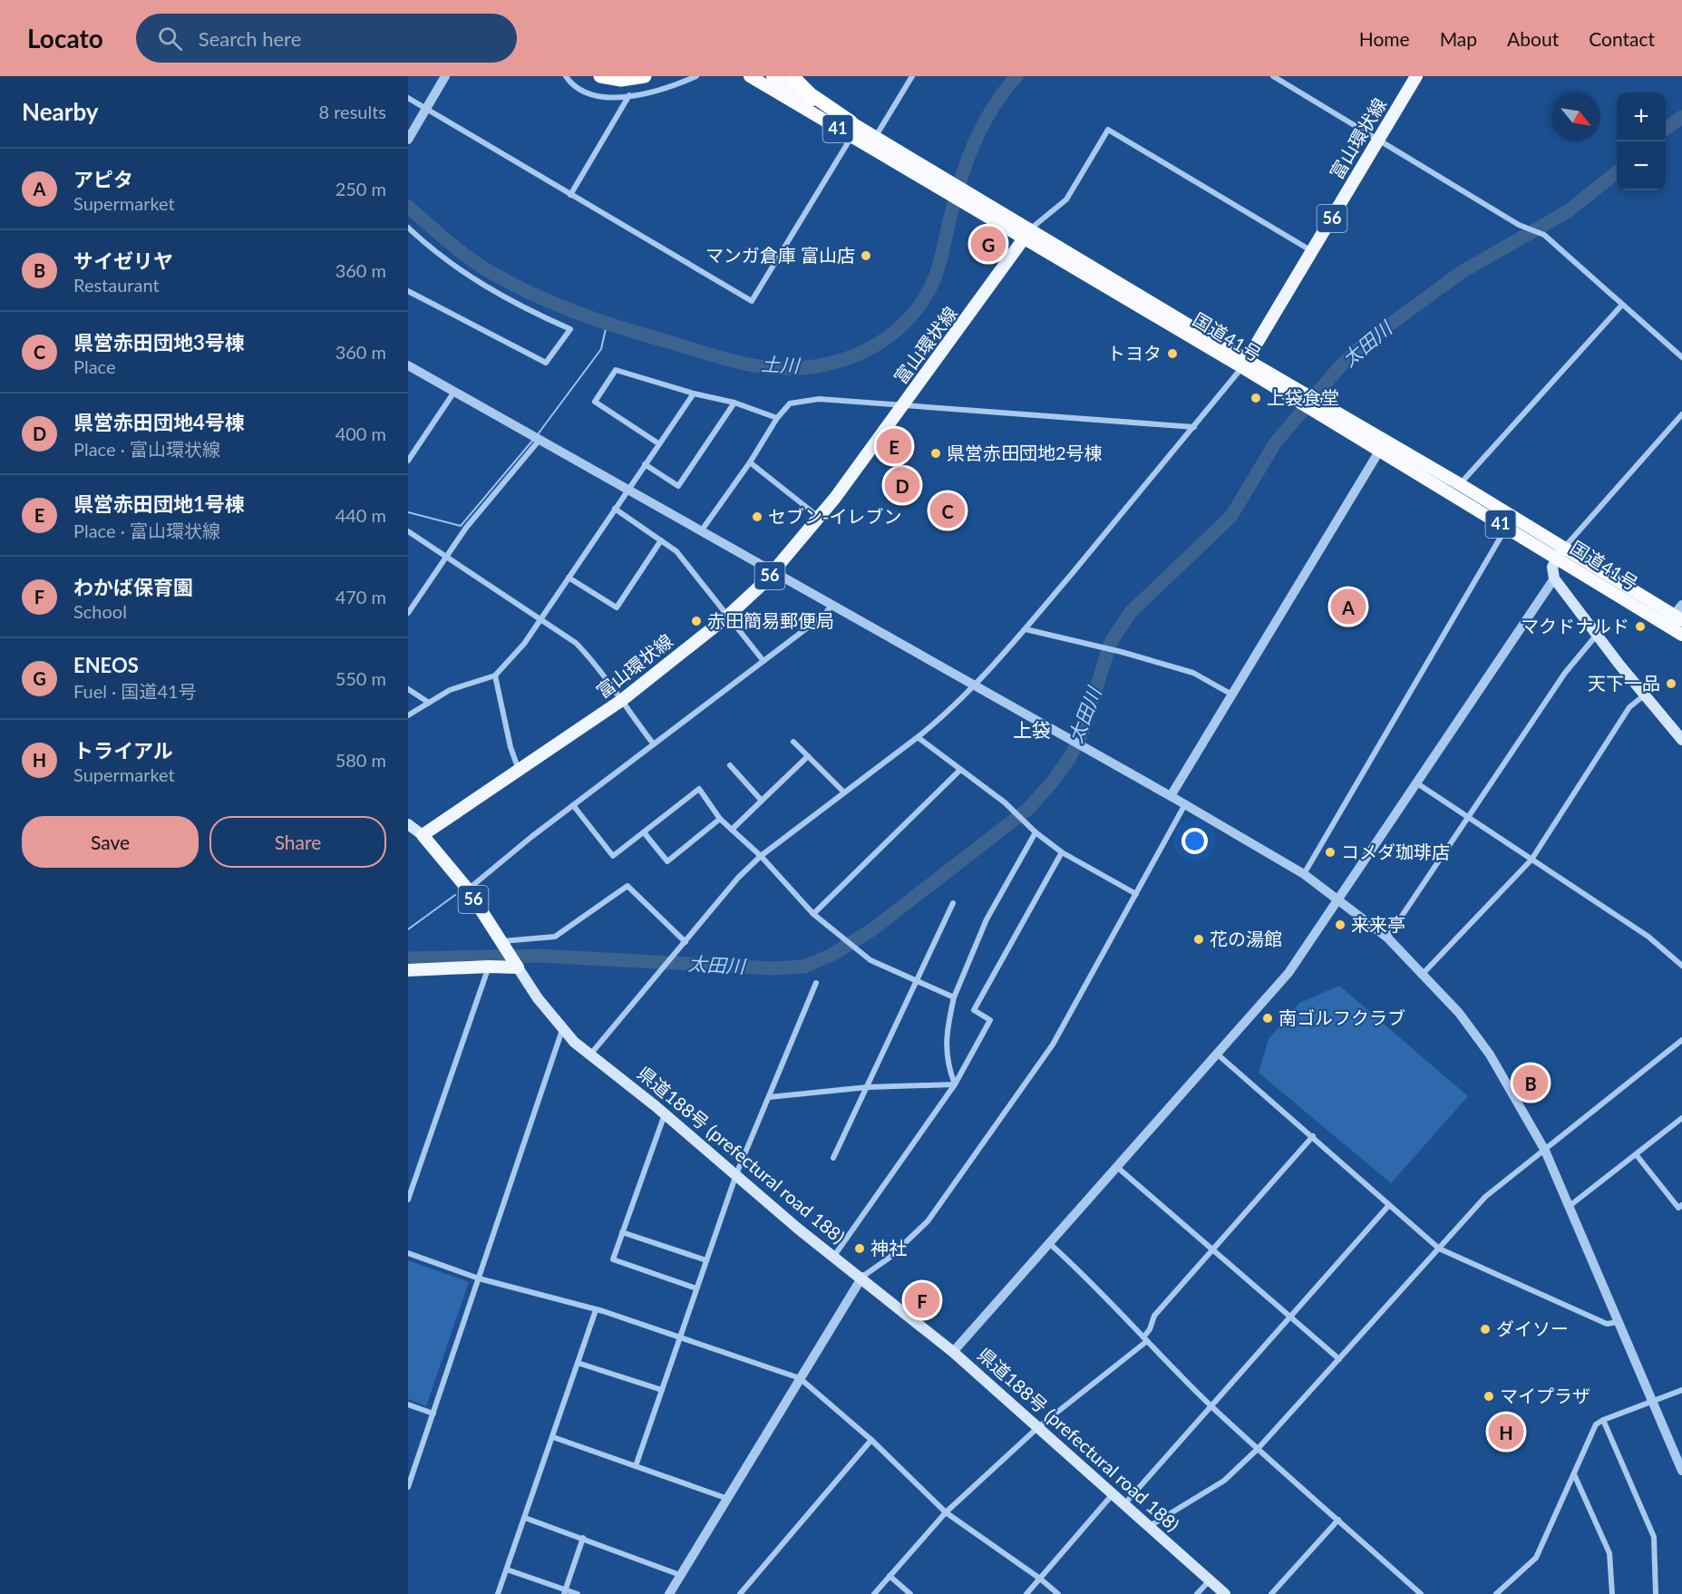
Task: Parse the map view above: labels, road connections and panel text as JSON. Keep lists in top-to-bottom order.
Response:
{
  "streets": {
    "highway": ["41", "国道41号"],
    "main road": ["富山環状線", "56", "県道188号 (prefectural road 188)"]
  },
  "crossings": [
    ["富山環状線", "56"],
    ["富山環状線", "国道41号"],
    ["56", "県道188号 (prefectural road 188)"]
  ],
  "districts": ["上袋"],
  "water": ["太田川", "土川"],
  "places": [
    "マンガ倉庫 富山店",
    "トヨタ",
    "上袋食堂",
    "県営赤田団地2号棟",
    "セブン-イレブン",
    "赤田簡易郵便局",
    "マクドナルド",
    "天下一品",
    "コメダ珈琲店",
    "来来亭",
    "花の湯館",
    "南ゴルフクラブ",
    "神社",
    "ダイソー",
    "マイプラザ"
  ],
  "north": "bottom right",
  "page": {
    "header": "Locato",
    "search": "Search here",
    "nav": [
      "Home",
      "Map",
      "About",
      "Contact"
    ],
    "heading": ["Nearby", "8 results"],
    "map_buttons": ["+", "−"],
    "list": [
      {
        "mark": "A",
        "name": "アピタ",
        "note": "Supermarket",
        "value": "250 m"
      },
      {
        "mark": "B",
        "name": "サイゼリヤ",
        "note": "Restaurant",
        "value": "360 m"
      },
      {
        "mark": "C",
        "name": "県営赤田団地3号棟",
        "note": "Place",
        "value": "360 m"
      },
      {
        "mark": "D",
        "name": "県営赤田団地4号棟",
        "note": "Place · 富山環状線",
        "value": "400 m"
      },
      {
        "mark": "E",
        "name": "県営赤田団地1号棟",
        "note": "Place · 富山環状線",
        "value": "440 m"
      },
      {
        "mark": "F",
        "name": "わかば保育園",
        "note": "School",
        "value": "470 m"
      },
      {
        "mark": "G",
        "name": "ENEOS",
        "note": "Fuel · 国道41号",
        "value": "550 m"
      },
      {
        "mark": "H",
        "name": "トライアル",
        "note": "Supermarket",
        "value": "580 m"
      }
    ],
    "pins": [
      "G",
      "E",
      "D",
      "C",
      "A",
      "B",
      "F",
      "H"
    ],
    "buttons": ["Save", "Share"]
  }
}
